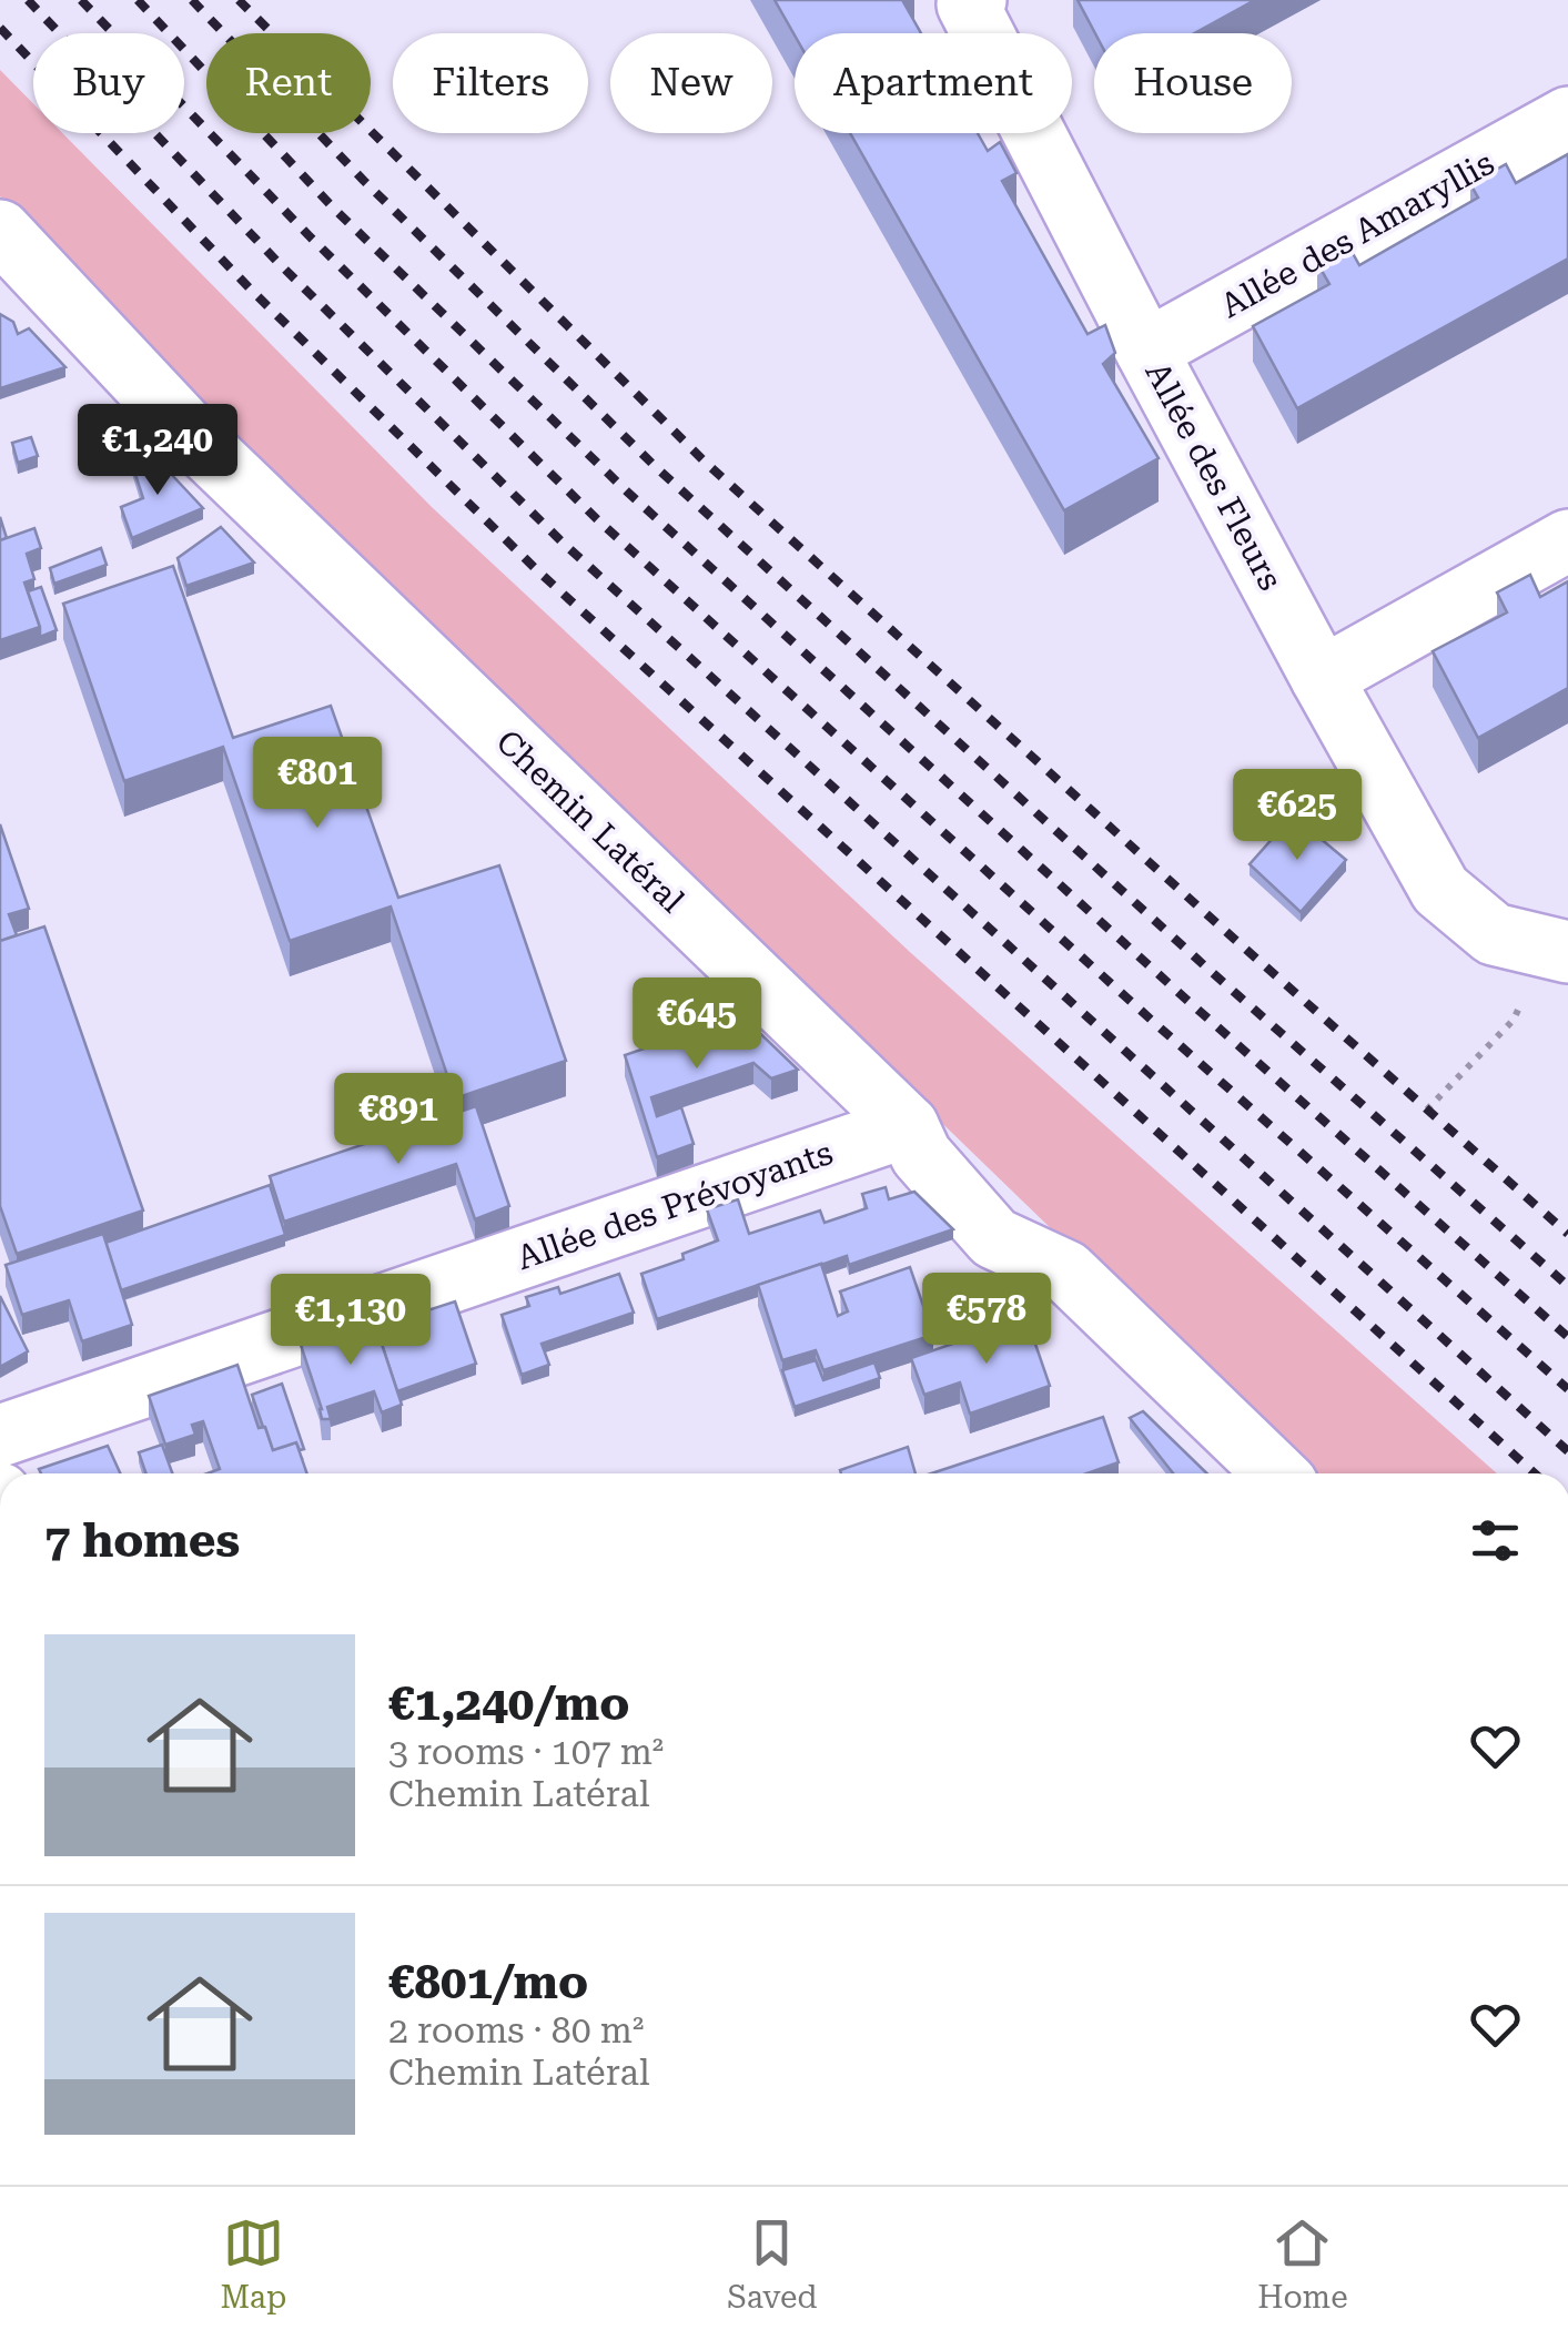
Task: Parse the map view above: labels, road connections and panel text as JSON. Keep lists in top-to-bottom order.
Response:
{
  "streets": {
    "street": [
      "Allée des Amaryllis",
      "Allée des Fleurs",
      "Chemin Latéral",
      "Allée des Prévoyants"
    ]
  },
  "crossings": [
    ["Allée des Amaryllis", "Allée des Fleurs"],
    ["Chemin Latéral", "Allée des Prévoyants"]
  ],
  "page": {
    "chip": [
      "Buy",
      "Rent",
      "Filters",
      "New",
      "Apartment",
      "House"
    ],
    "price": [
      "€1,240",
      "€801",
      "€625",
      "€645",
      "€891",
      "€578",
      "€1,130"
    ],
    "heading": "7 homes",
    "list": [
      {
        "name": "€1,240/mo",
        "note": "3 rooms · 107 m² · Chemin Latéral"
      },
      {
        "name": "€801/mo",
        "note": "2 rooms · 80 m² · Chemin Latéral"
      }
    ],
    "tabs": ["Map", "Saved", "Home"]
  }
}
